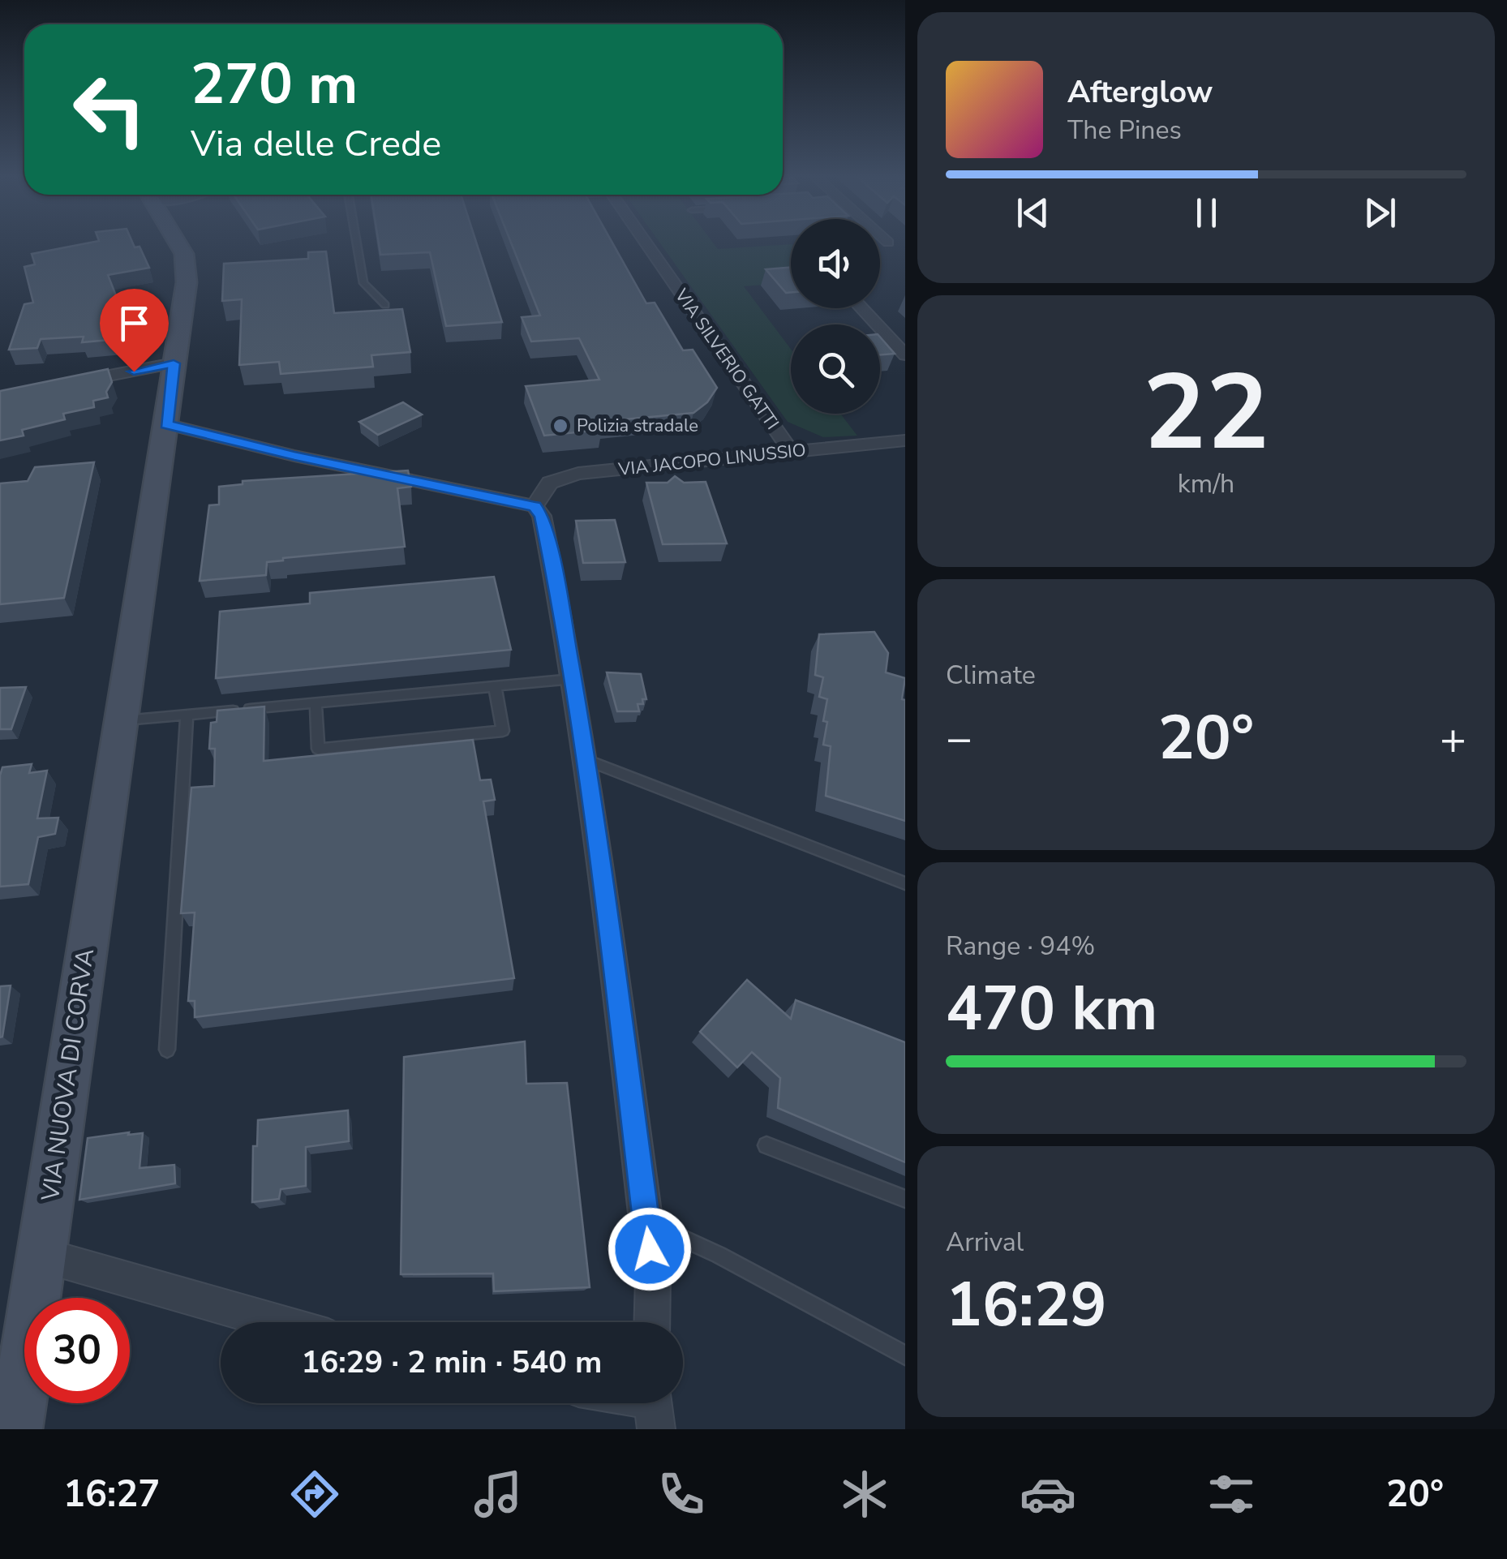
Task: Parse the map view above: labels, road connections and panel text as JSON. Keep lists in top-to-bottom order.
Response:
{
  "streets": {
    "main road": ["VIA NUOVA DI CORVA"],
    "street": ["VIA SILVERIO GATTI", "VIA JACOPO LINUSSIO"]
  },
  "crossings": [
    ["VIA SILVERIO GATTI", "VIA JACOPO LINUSSIO"]
  ],
  "places": ["Polizia stradale"],
  "page": {
    "turn": ["270 m", "Via delle Crede"],
    "song": ["Afterglow", "The Pines"],
    "tile": [
      ["22", "km/h"],
      "Climate",
      ["Range · 94%", "470 km"],
      ["Arrival", "16:29"]
    ],
    "heat": ["−", "20°", "+"],
    "limit": "30",
    "trip": "16:29 · 2 min · 540 m",
    "tabs": ["16:27", "20°"]
  }
}
